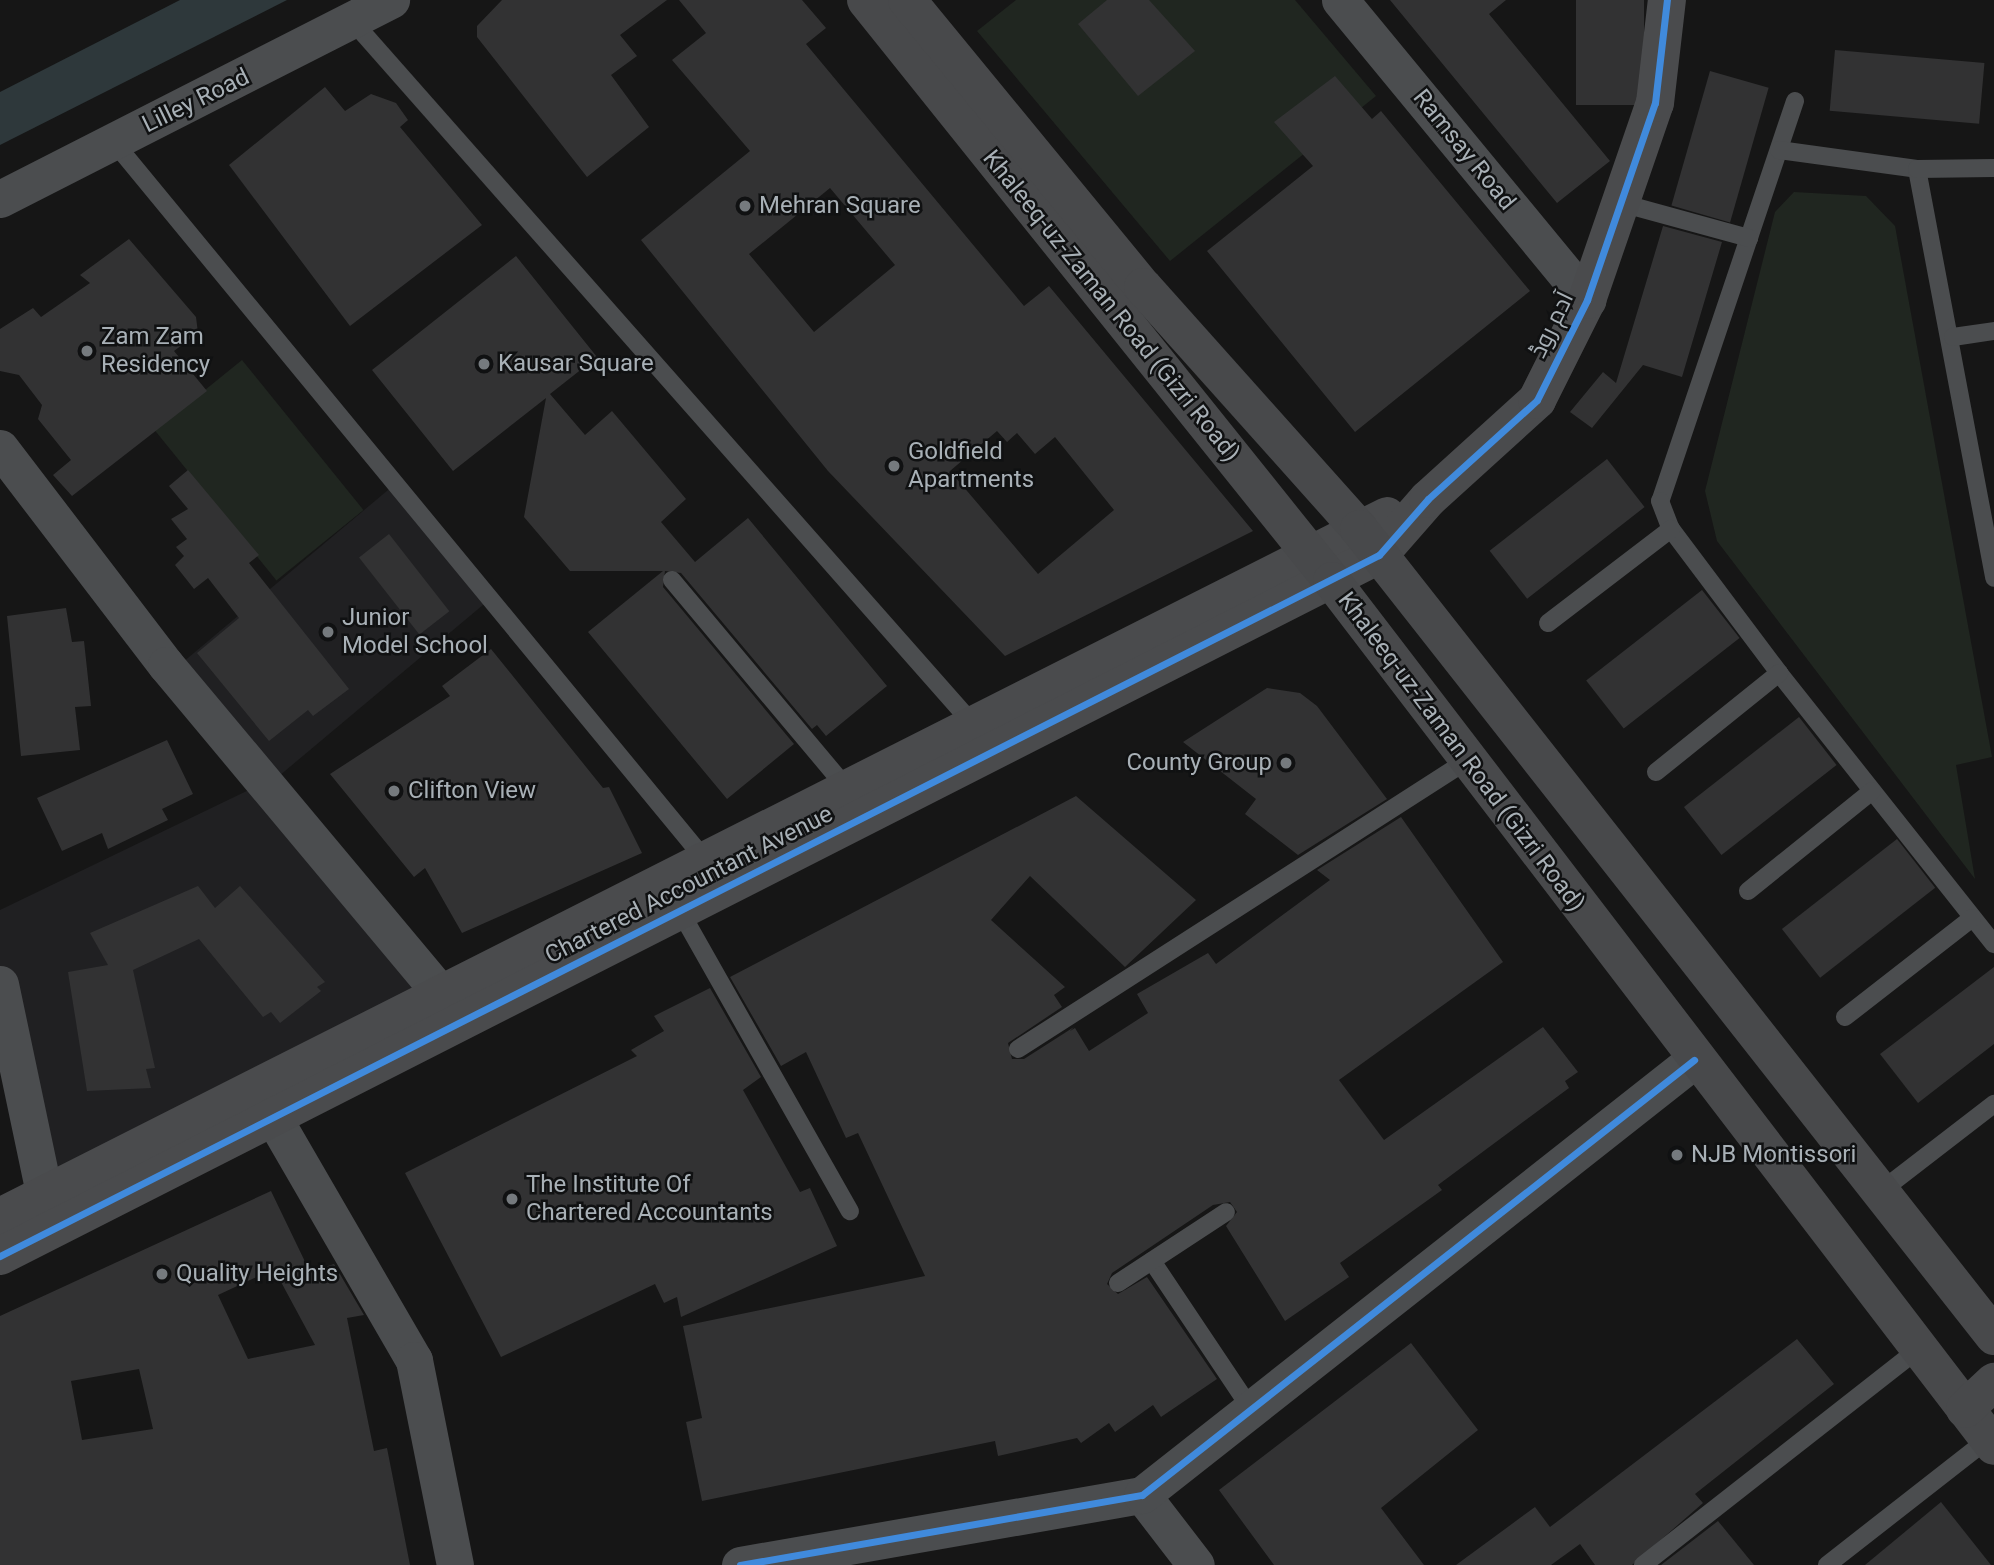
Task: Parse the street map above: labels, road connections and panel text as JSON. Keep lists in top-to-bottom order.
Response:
{
  "streets": {
    "main road": ["Khaleeq-uz-Zaman Road (Gizri Road)"],
    "street": [
      "Lilley Road",
      "Ramsay Road",
      "آدم روڈ",
      "Chartered Accountant Avenue"
    ]
  },
  "crossings": [
    ["Ramsay Road", "آدم روڈ"],
    ["Khaleeq-uz-Zaman Road (Gizri Road)", "آدم روڈ"],
    ["Khaleeq-uz-Zaman Road (Gizri Road)", "Chartered Accountant Avenue"],
    ["آدم روڈ", "Chartered Accountant Avenue"]
  ],
  "places": [
    "Mehran Square",
    "Zam Zam Residency",
    "Kausar Square",
    "Goldfield Apartments",
    "Junior Model School",
    "County Group",
    "Clifton View",
    "NJB Montissori",
    "The Institute Of Chartered Accountants",
    "Quality Heights"
  ]
}
